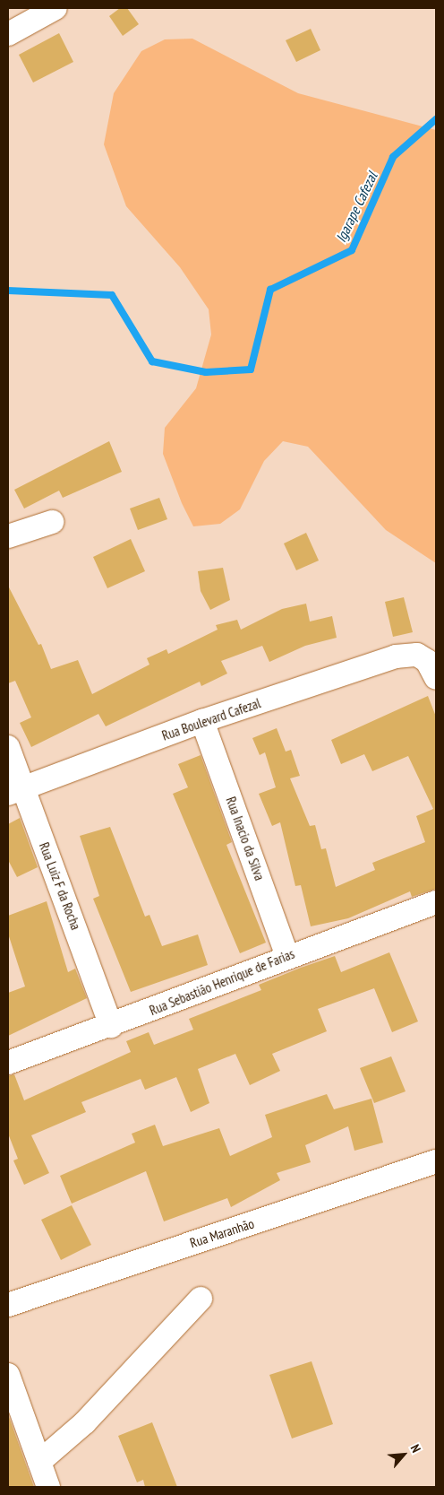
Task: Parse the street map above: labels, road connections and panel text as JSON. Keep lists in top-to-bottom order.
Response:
{
  "streets": {
    "street": [
      "Rua Boulevard Cafezal",
      "Rua Inacio da Silva",
      "Rua Luiz F da Rocha",
      "Rua Sebastião Henrique de Farias",
      "Rua Maranhão"
    ]
  },
  "crossings": [
    ["Rua Boulevard Cafezal", "Rua Inacio da Silva"],
    ["Rua Boulevard Cafezal", "Rua Luiz F da Rocha"],
    ["Rua Inacio da Silva", "Rua Sebastião Henrique de Farias"],
    ["Rua Luiz F da Rocha", "Rua Sebastião Henrique de Farias"]
  ],
  "water": ["Igarape Cafezal"],
  "north": "top right"
}
